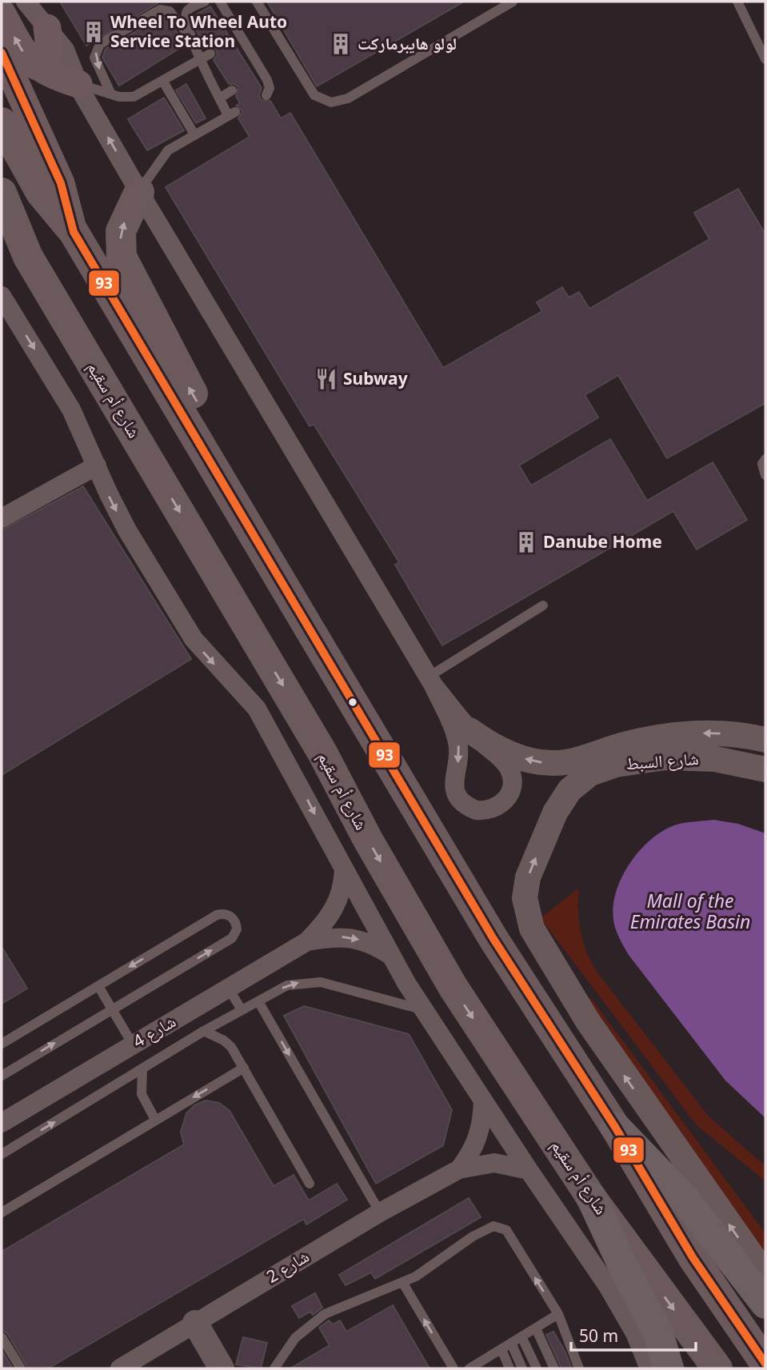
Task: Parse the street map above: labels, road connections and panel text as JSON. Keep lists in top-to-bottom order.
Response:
{
  "streets": {
    "main road": ["شارع أم سقيم"],
    "street": ["شارع السبط", "شارع 4", "شارع 2"]
  },
  "water": ["Mall of the Emirates Basin"],
  "places": {
    "building": ["Wheel To Wheel Auto Service Station", "لولو هايبرماركت", "Danube Home"],
    "restaurant": ["Subway"]
  },
  "lines": ["transit line 93"],
  "scale_bar": "50 m"
}
